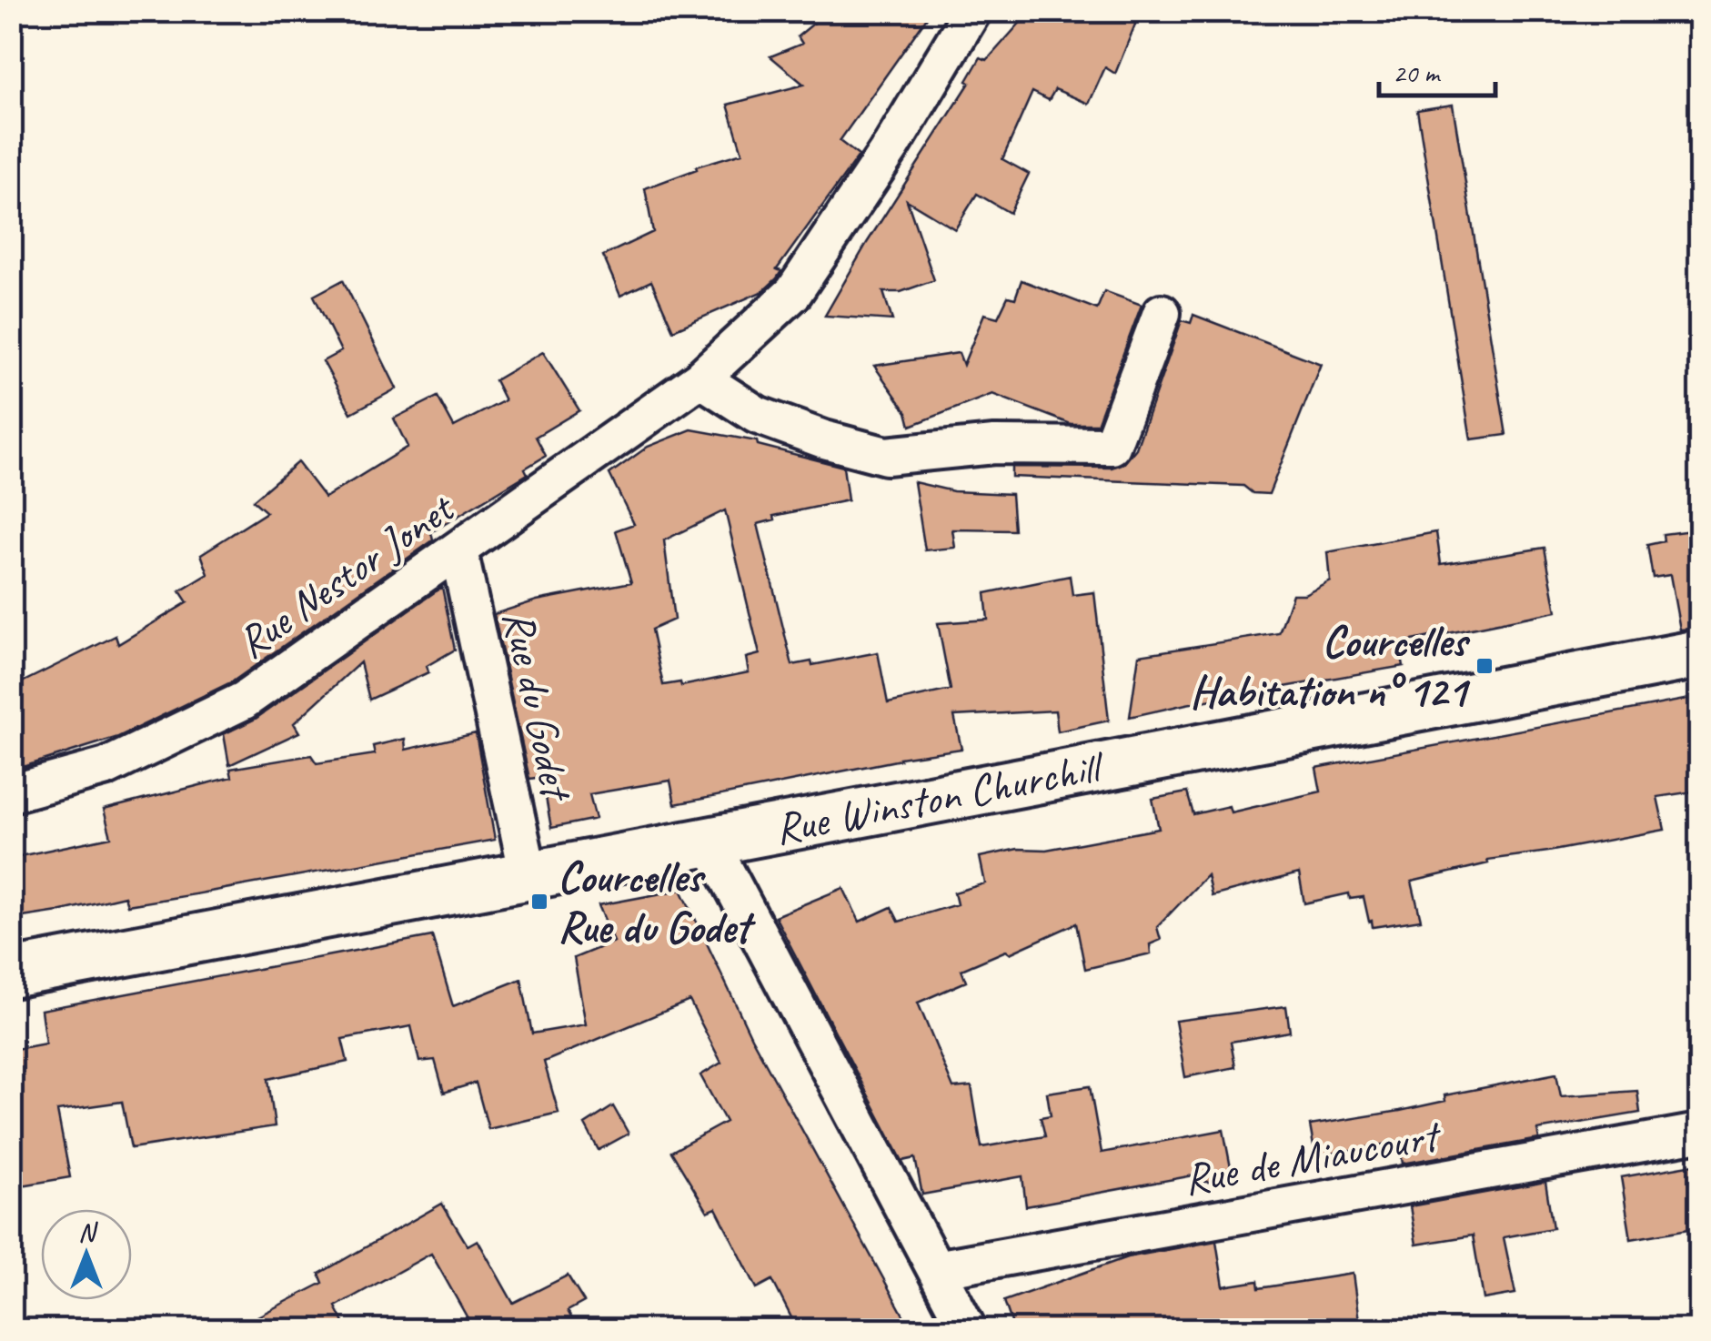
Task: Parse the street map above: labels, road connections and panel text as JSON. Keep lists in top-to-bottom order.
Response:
{
  "streets": {
    "main road": ["Rue Winston Churchill"],
    "street": ["Rue Nestor Jonet", "Rue du Godet", "Rue de Miaucourt"]
  },
  "crossings": [
    ["Rue Nestor Jonet", "Rue du Godet"],
    ["Rue du Godet", "Rue Winston Churchill"]
  ],
  "places": {
    "transit": ["Courcelles Habitation n° 121", "Courcelles Rue du Godet"]
  },
  "scale_bar": "20 m",
  "north": "top"
}
